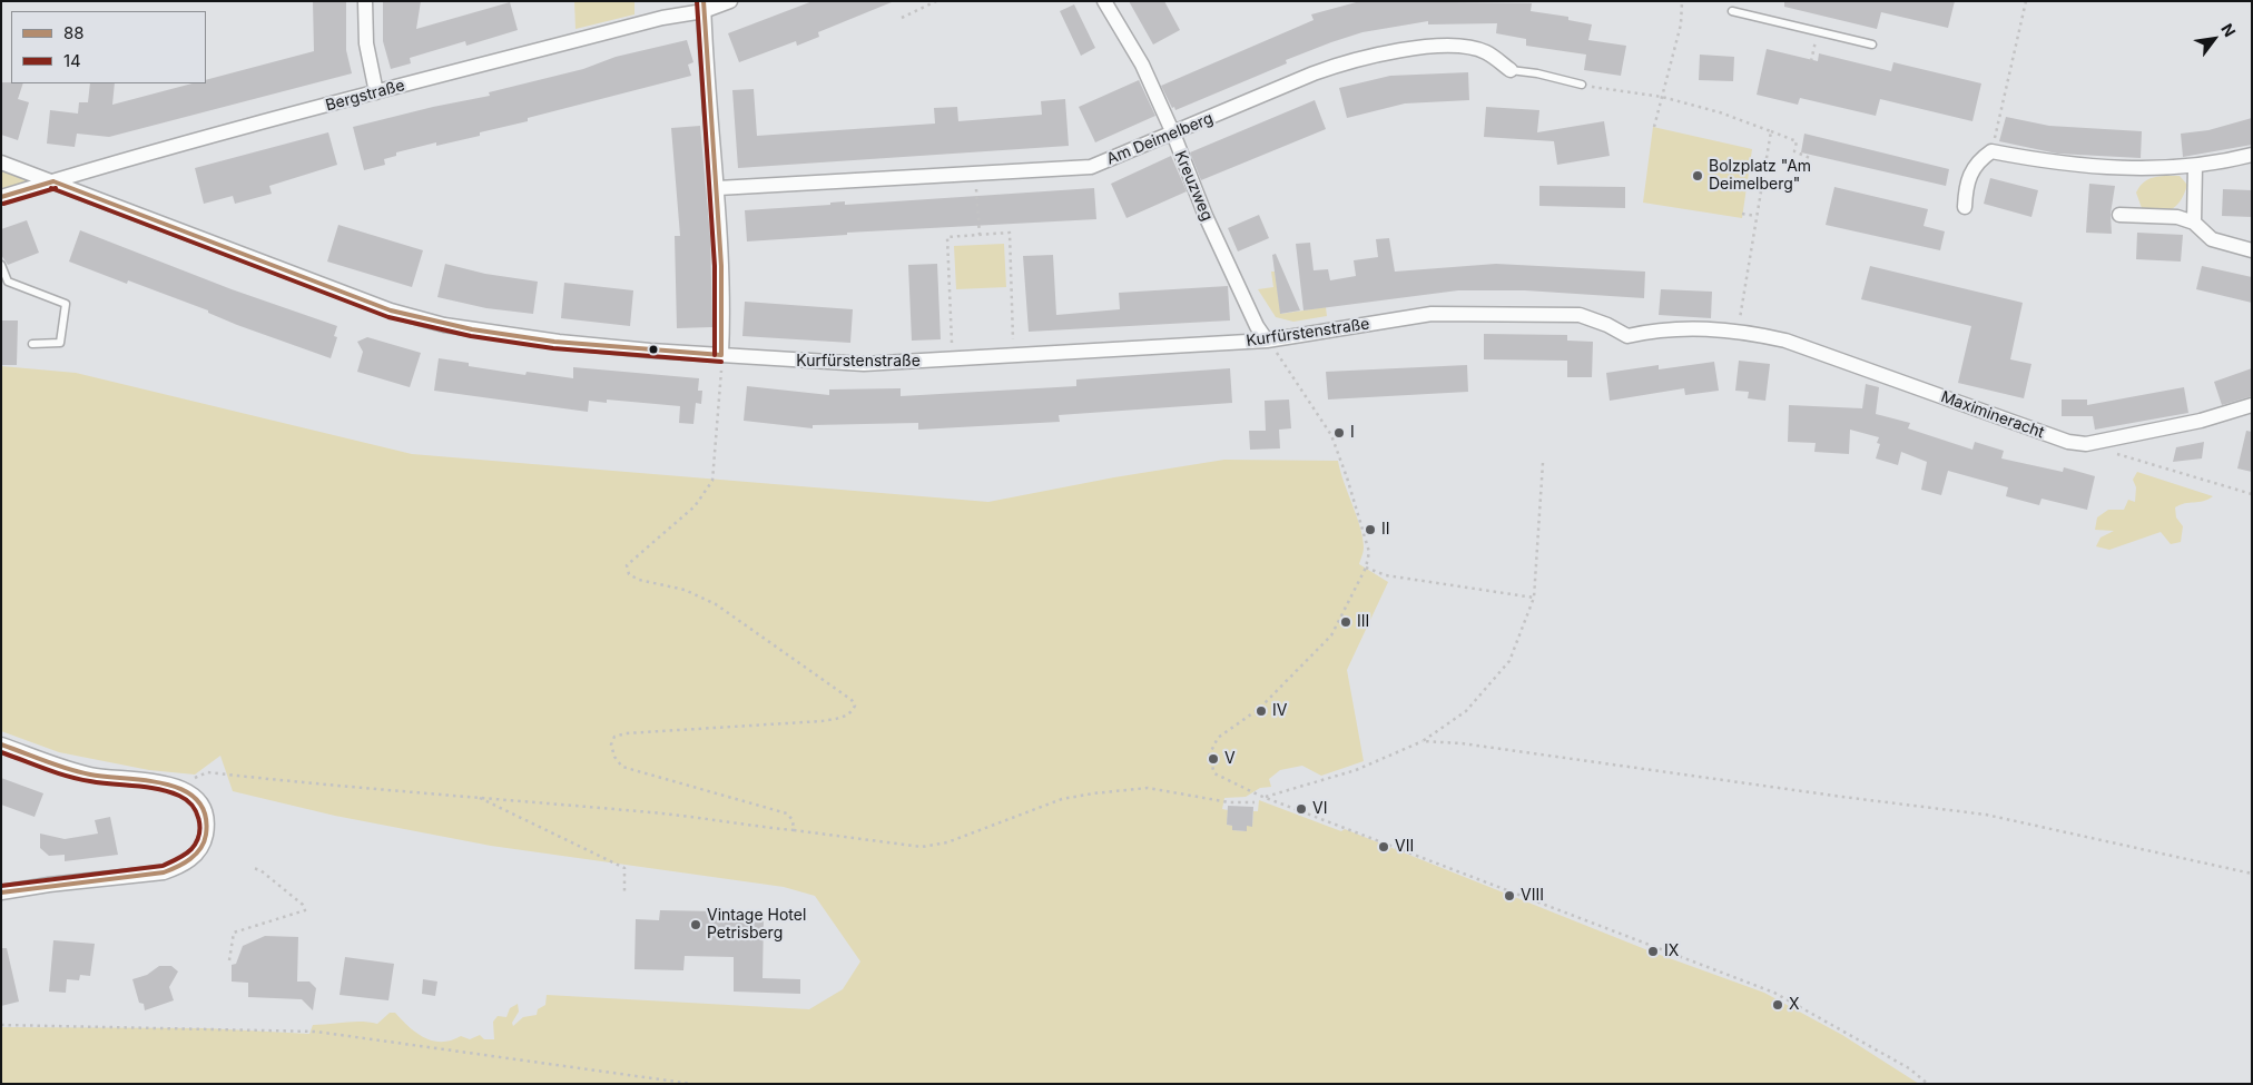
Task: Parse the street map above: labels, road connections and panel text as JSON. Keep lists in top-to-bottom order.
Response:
{
  "streets": {
    "street": [
      "Bergstraße",
      "Am Deimelberg",
      "Kreuzweg",
      "Kurfürstenstraße",
      "Maximineracht"
    ]
  },
  "crossings": [
    ["Bergstraße", "Kurfürstenstraße"],
    ["Am Deimelberg", "Kreuzweg"],
    ["Kreuzweg", "Kurfürstenstraße"],
    ["Kurfürstenstraße", "Maximineracht"]
  ],
  "places": [
    "Bolzplatz \"Am Deimelberg\"",
    "I",
    "II",
    "III",
    "IV",
    "V",
    "VI",
    "VII",
    "VIII",
    "Vintage Hotel Petrisberg",
    "IX",
    "X"
  ],
  "lines": ["transit line 88", "transit line 14"],
  "legend": ["88", "14"],
  "north": "top right"
}
